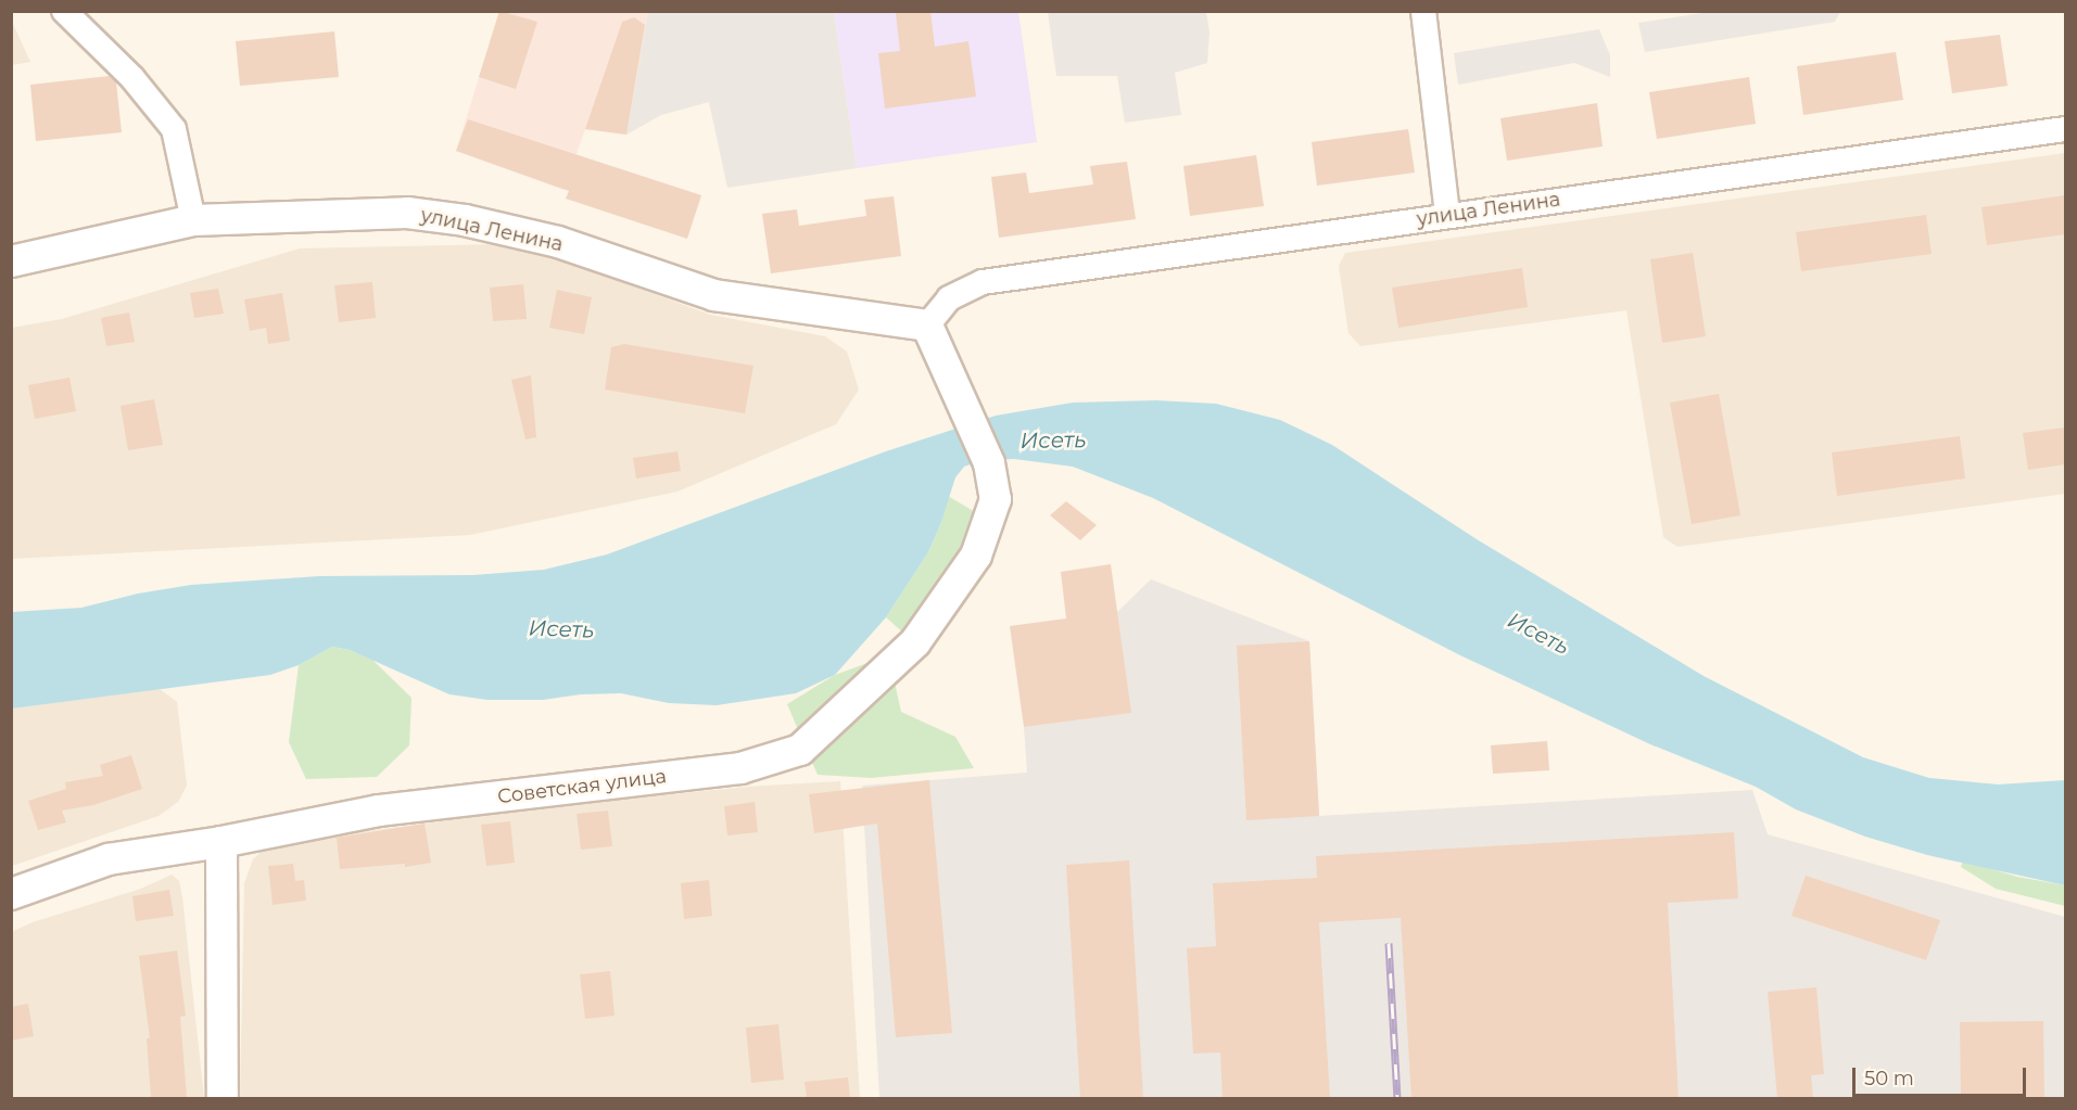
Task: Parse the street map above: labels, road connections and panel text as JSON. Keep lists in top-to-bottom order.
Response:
{
  "streets": {
    "street": ["улица Ленина", "Советская улица"]
  },
  "crossings": [
    ["улица Ленина", "Советская улица"]
  ],
  "water": ["Исеть"],
  "scale_bar": "50 m"
}
